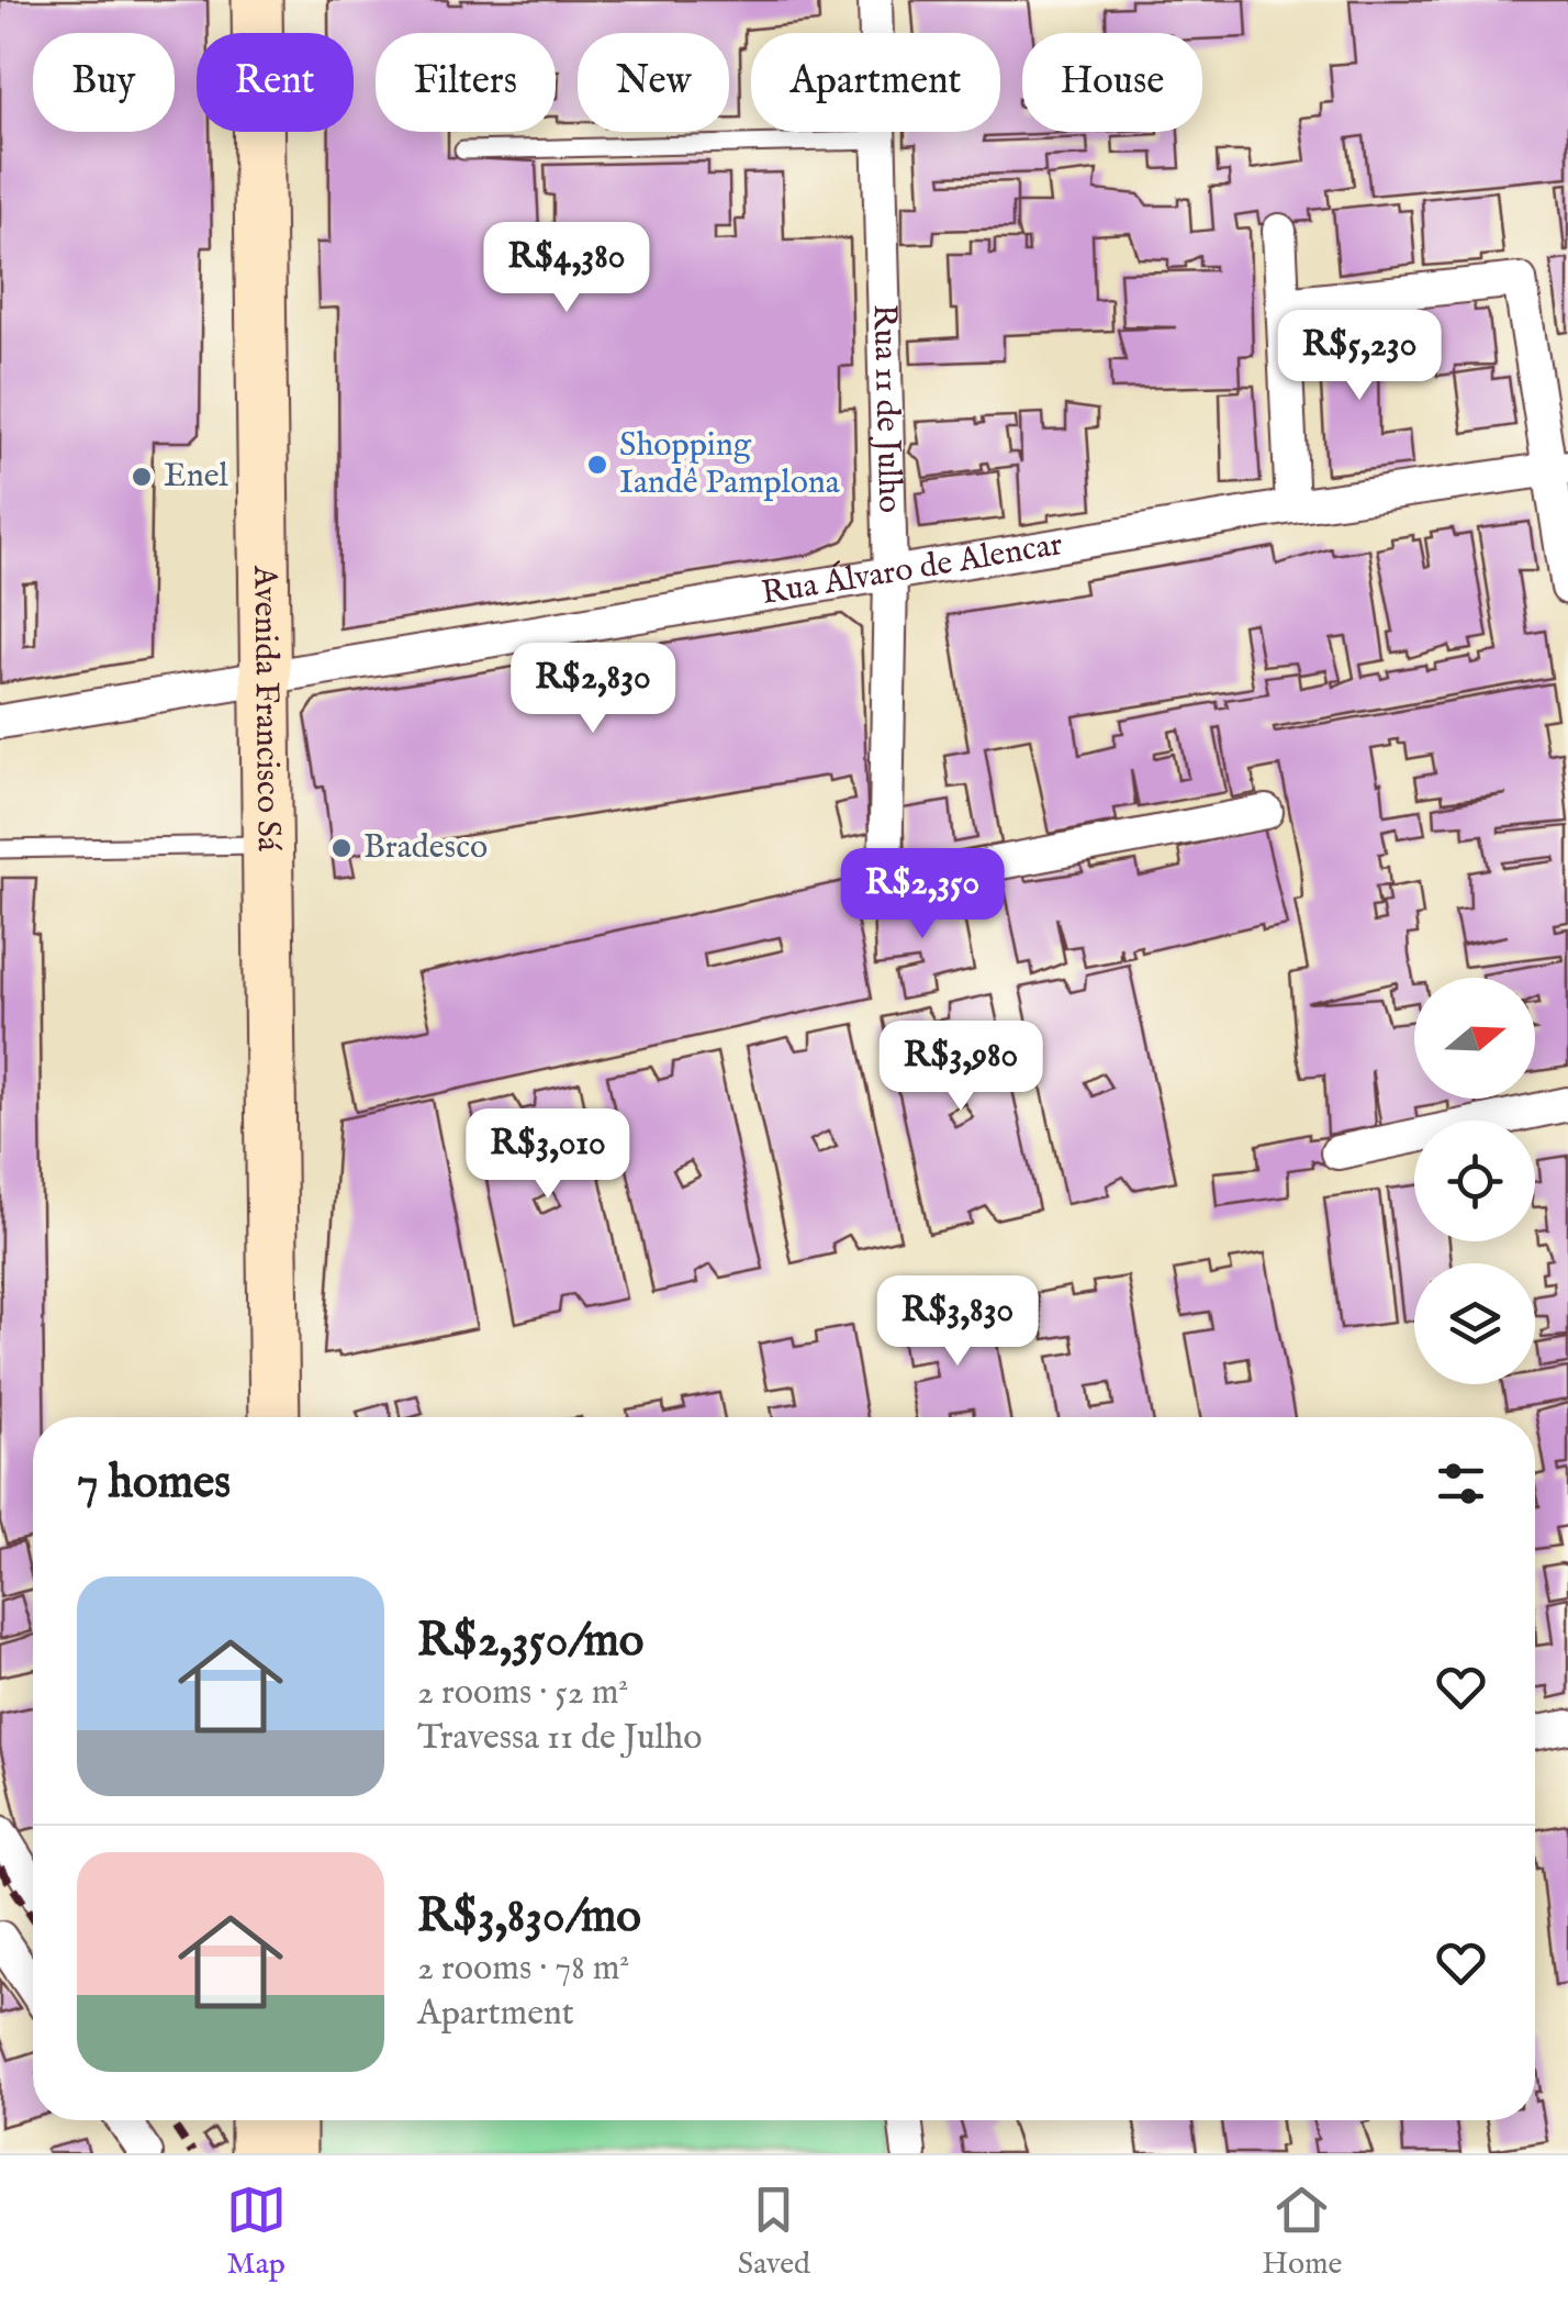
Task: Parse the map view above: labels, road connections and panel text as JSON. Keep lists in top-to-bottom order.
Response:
{
  "streets": {
    "main road": ["Avenida Francisco Sá"],
    "street": ["Rua 11 de Julho", "Rua Álvaro de Alencar"]
  },
  "crossings": [
    ["Rua 11 de Julho", "Rua Álvaro de Alencar"],
    ["Rua Álvaro de Alencar", "Avenida Francisco Sá"]
  ],
  "places": ["Shopping Iandê Pamplona", "Enel", "Bradesco"],
  "north": "right",
  "page": {
    "chip": [
      "Buy",
      "Rent",
      "Filters",
      "New",
      "Apartment",
      "House"
    ],
    "price": [
      "R$4,380",
      "R$5,230",
      "R$2,830",
      "R$2,350",
      "R$3,980",
      "R$3,010",
      "R$3,830"
    ],
    "heading": "7 homes",
    "list": [
      {
        "name": "R$2,350/mo",
        "note": "2 rooms · 52 m² · Travessa 11 de Julho"
      },
      {
        "name": "R$3,830/mo",
        "note": "2 rooms · 78 m² · Apartment"
      }
    ],
    "tabs": ["Map", "Saved", "Home"]
  }
}
